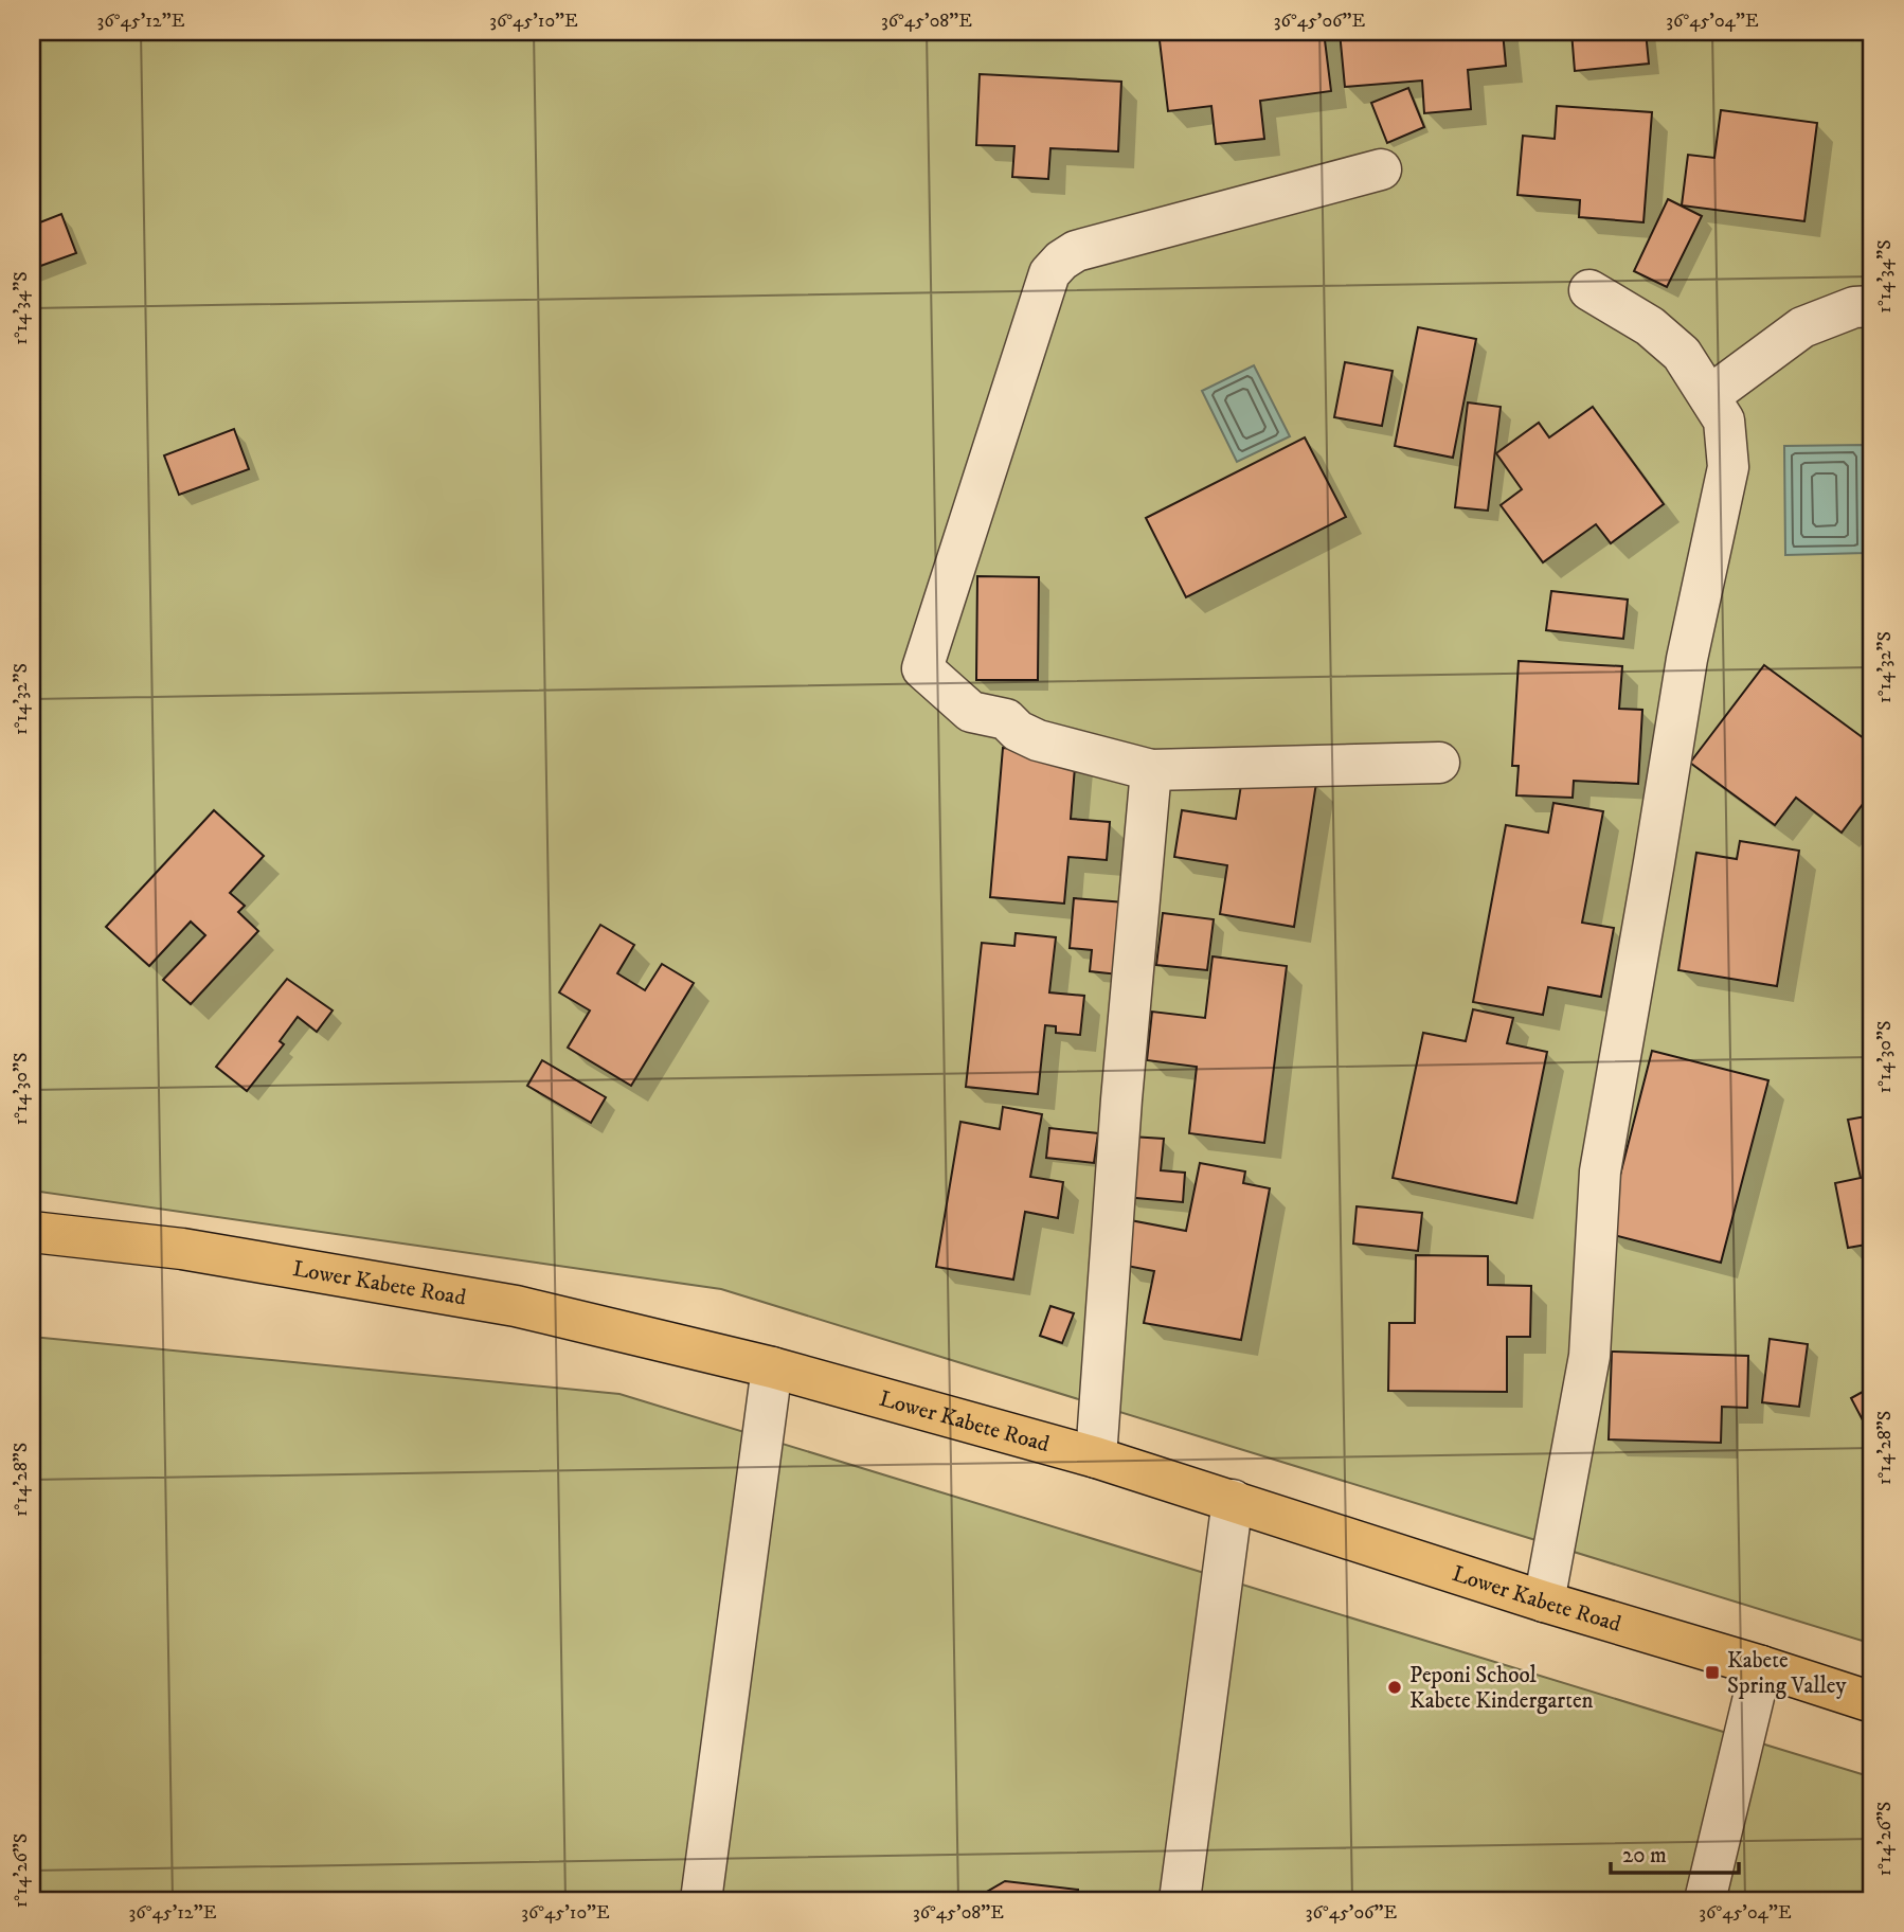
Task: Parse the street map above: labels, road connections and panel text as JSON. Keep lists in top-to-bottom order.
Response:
{
  "streets": {
    "main road": ["Lower Kabete Road"]
  },
  "places": {
    "transit": ["Kabete Spring Valley"],
    "other": ["Peponi School Kabete Kindergarten"]
  },
  "scale_bar": "20 m",
  "coordinates": [
    "36°45'12\"E",
    "36°45'10\"E",
    "36°45'08\"E",
    "36°45'06\"E",
    "36°45'04\"E",
    "1°14'34\"S",
    "1°14'32\"S",
    "1°14'30\"S",
    "1°14'28\"S",
    "1°14'26\"S"
  ]
}
